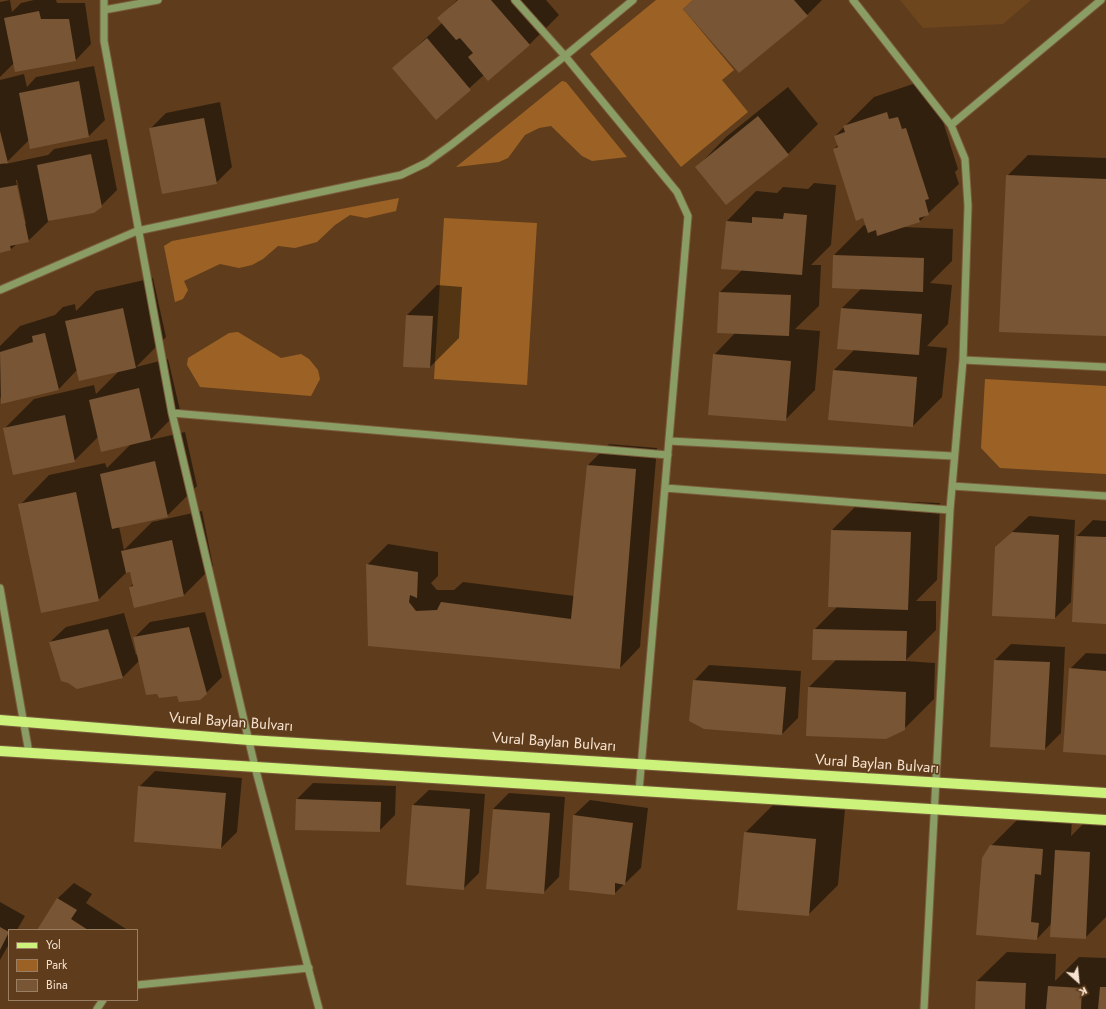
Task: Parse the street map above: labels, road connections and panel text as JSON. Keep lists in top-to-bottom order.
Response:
{
  "streets": {
    "main road": ["Vural Baylan Bulvarı"]
  },
  "legend": ["Yol", "Park", "Bina"],
  "north": "bottom right"
}
